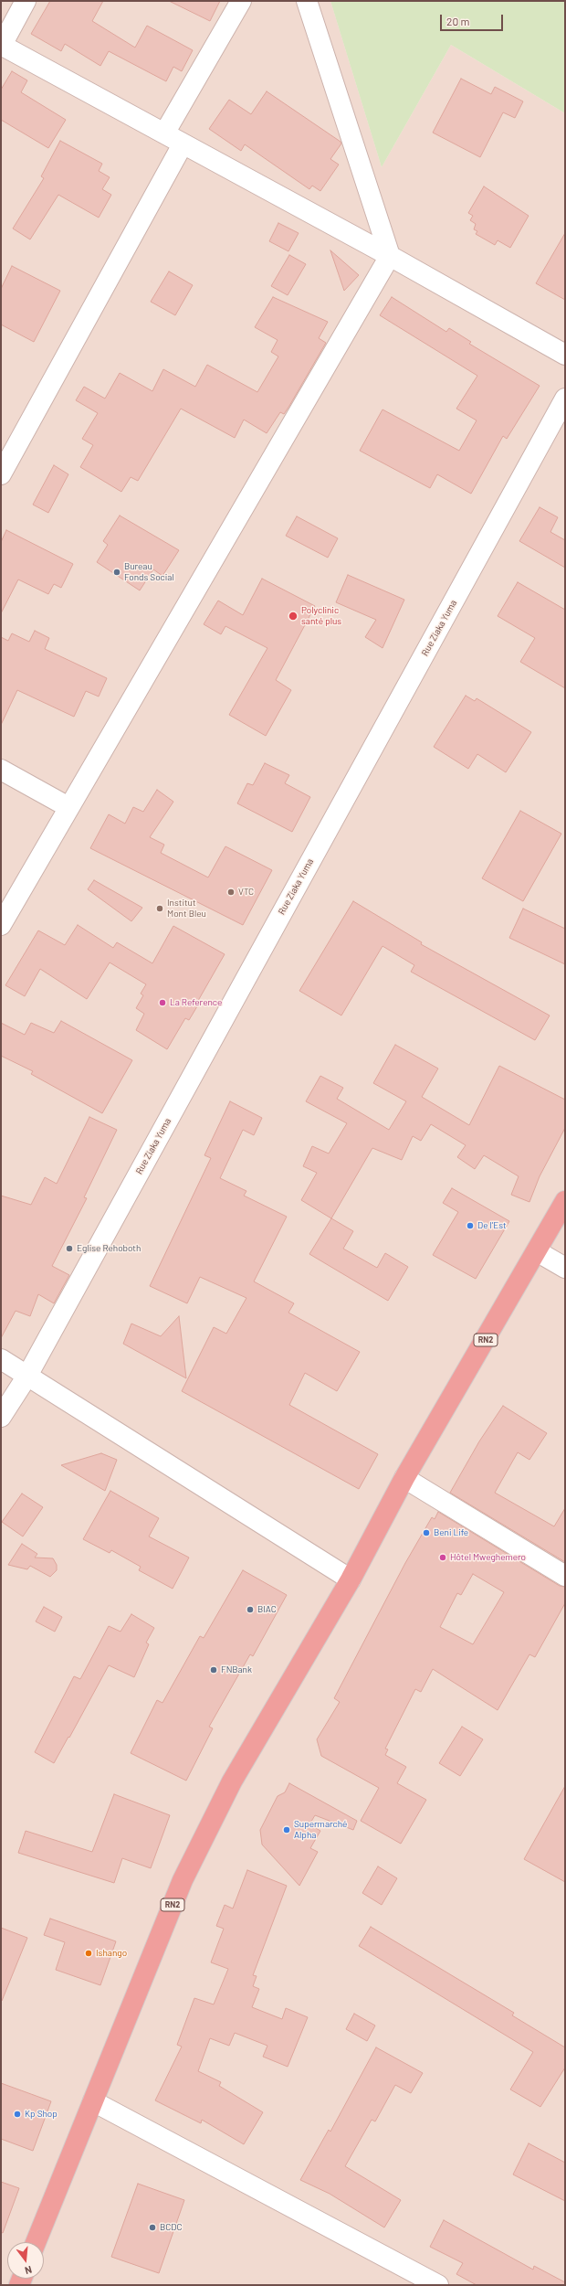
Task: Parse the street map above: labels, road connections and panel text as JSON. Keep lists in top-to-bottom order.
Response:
{
  "streets": {
    "highway": ["RN2"],
    "street": ["Rue Ziaka Yuma"]
  },
  "places": [
    "Bureau Fonds Social",
    "Polyclinic santé plus",
    "VTC",
    "Institut Mont Bleu",
    "La Reference",
    "De l’Est",
    "Eglise Rehoboth",
    "Beni Life",
    "Hôtel Mweghemero",
    "BIAC",
    "FNBank",
    "Supermarché Alpha",
    "Ishango",
    "Kp Shop",
    "BCDC"
  ],
  "scale_bar": "20 m",
  "north": "bottom"
}
